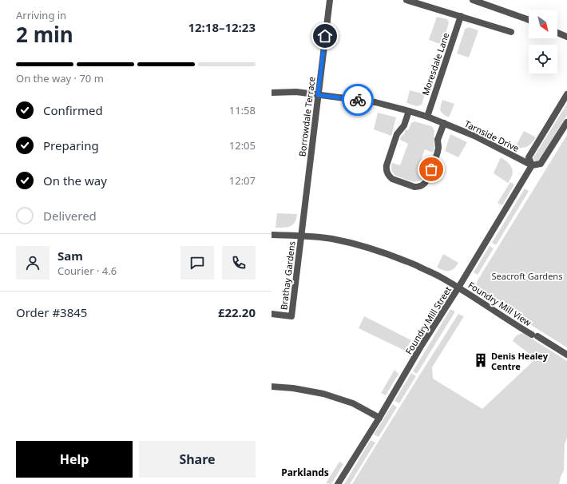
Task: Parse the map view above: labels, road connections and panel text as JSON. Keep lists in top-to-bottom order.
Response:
{
  "streets": {
    "street": [
      "Moresdale Lane",
      "Borrowdale Terrace",
      "Tarnside Drive",
      "Brathay Gardens",
      "Foundry Mill View",
      "Foundry Mill Street"
    ]
  },
  "crossings": [
    ["Moresdale Lane", "Tarnside Drive"],
    ["Borrowdale Terrace", "Tarnside Drive"],
    ["Borrowdale Terrace", "Brathay Gardens"],
    ["Borrowdale Terrace", "Foundry Mill View"],
    ["Tarnside Drive", "Foundry Mill Street"],
    ["Brathay Gardens", "Foundry Mill View"],
    ["Foundry Mill View", "Foundry Mill Street"]
  ],
  "districts": ["Parklands"],
  "parks": ["Seacroft Gardens"],
  "places": {
    "building": ["Denis Healey Centre"]
  },
  "north": "bottom right",
  "page": {
    "heading": ["2 min", "Arriving in", "12:18–12:23"],
    "panel": [
      "Sam",
      "Courier · 4.6",
      "Order #3845",
      "£22.20"
    ],
    "bar": "On the way · 70 m",
    "list": [
      ["Confirmed", "11:58"],
      ["Preparing", "12:05"],
      ["On the way", "12:07"],
      "Delivered"
    ],
    "buttons": ["Help", "Share"]
  }
}
